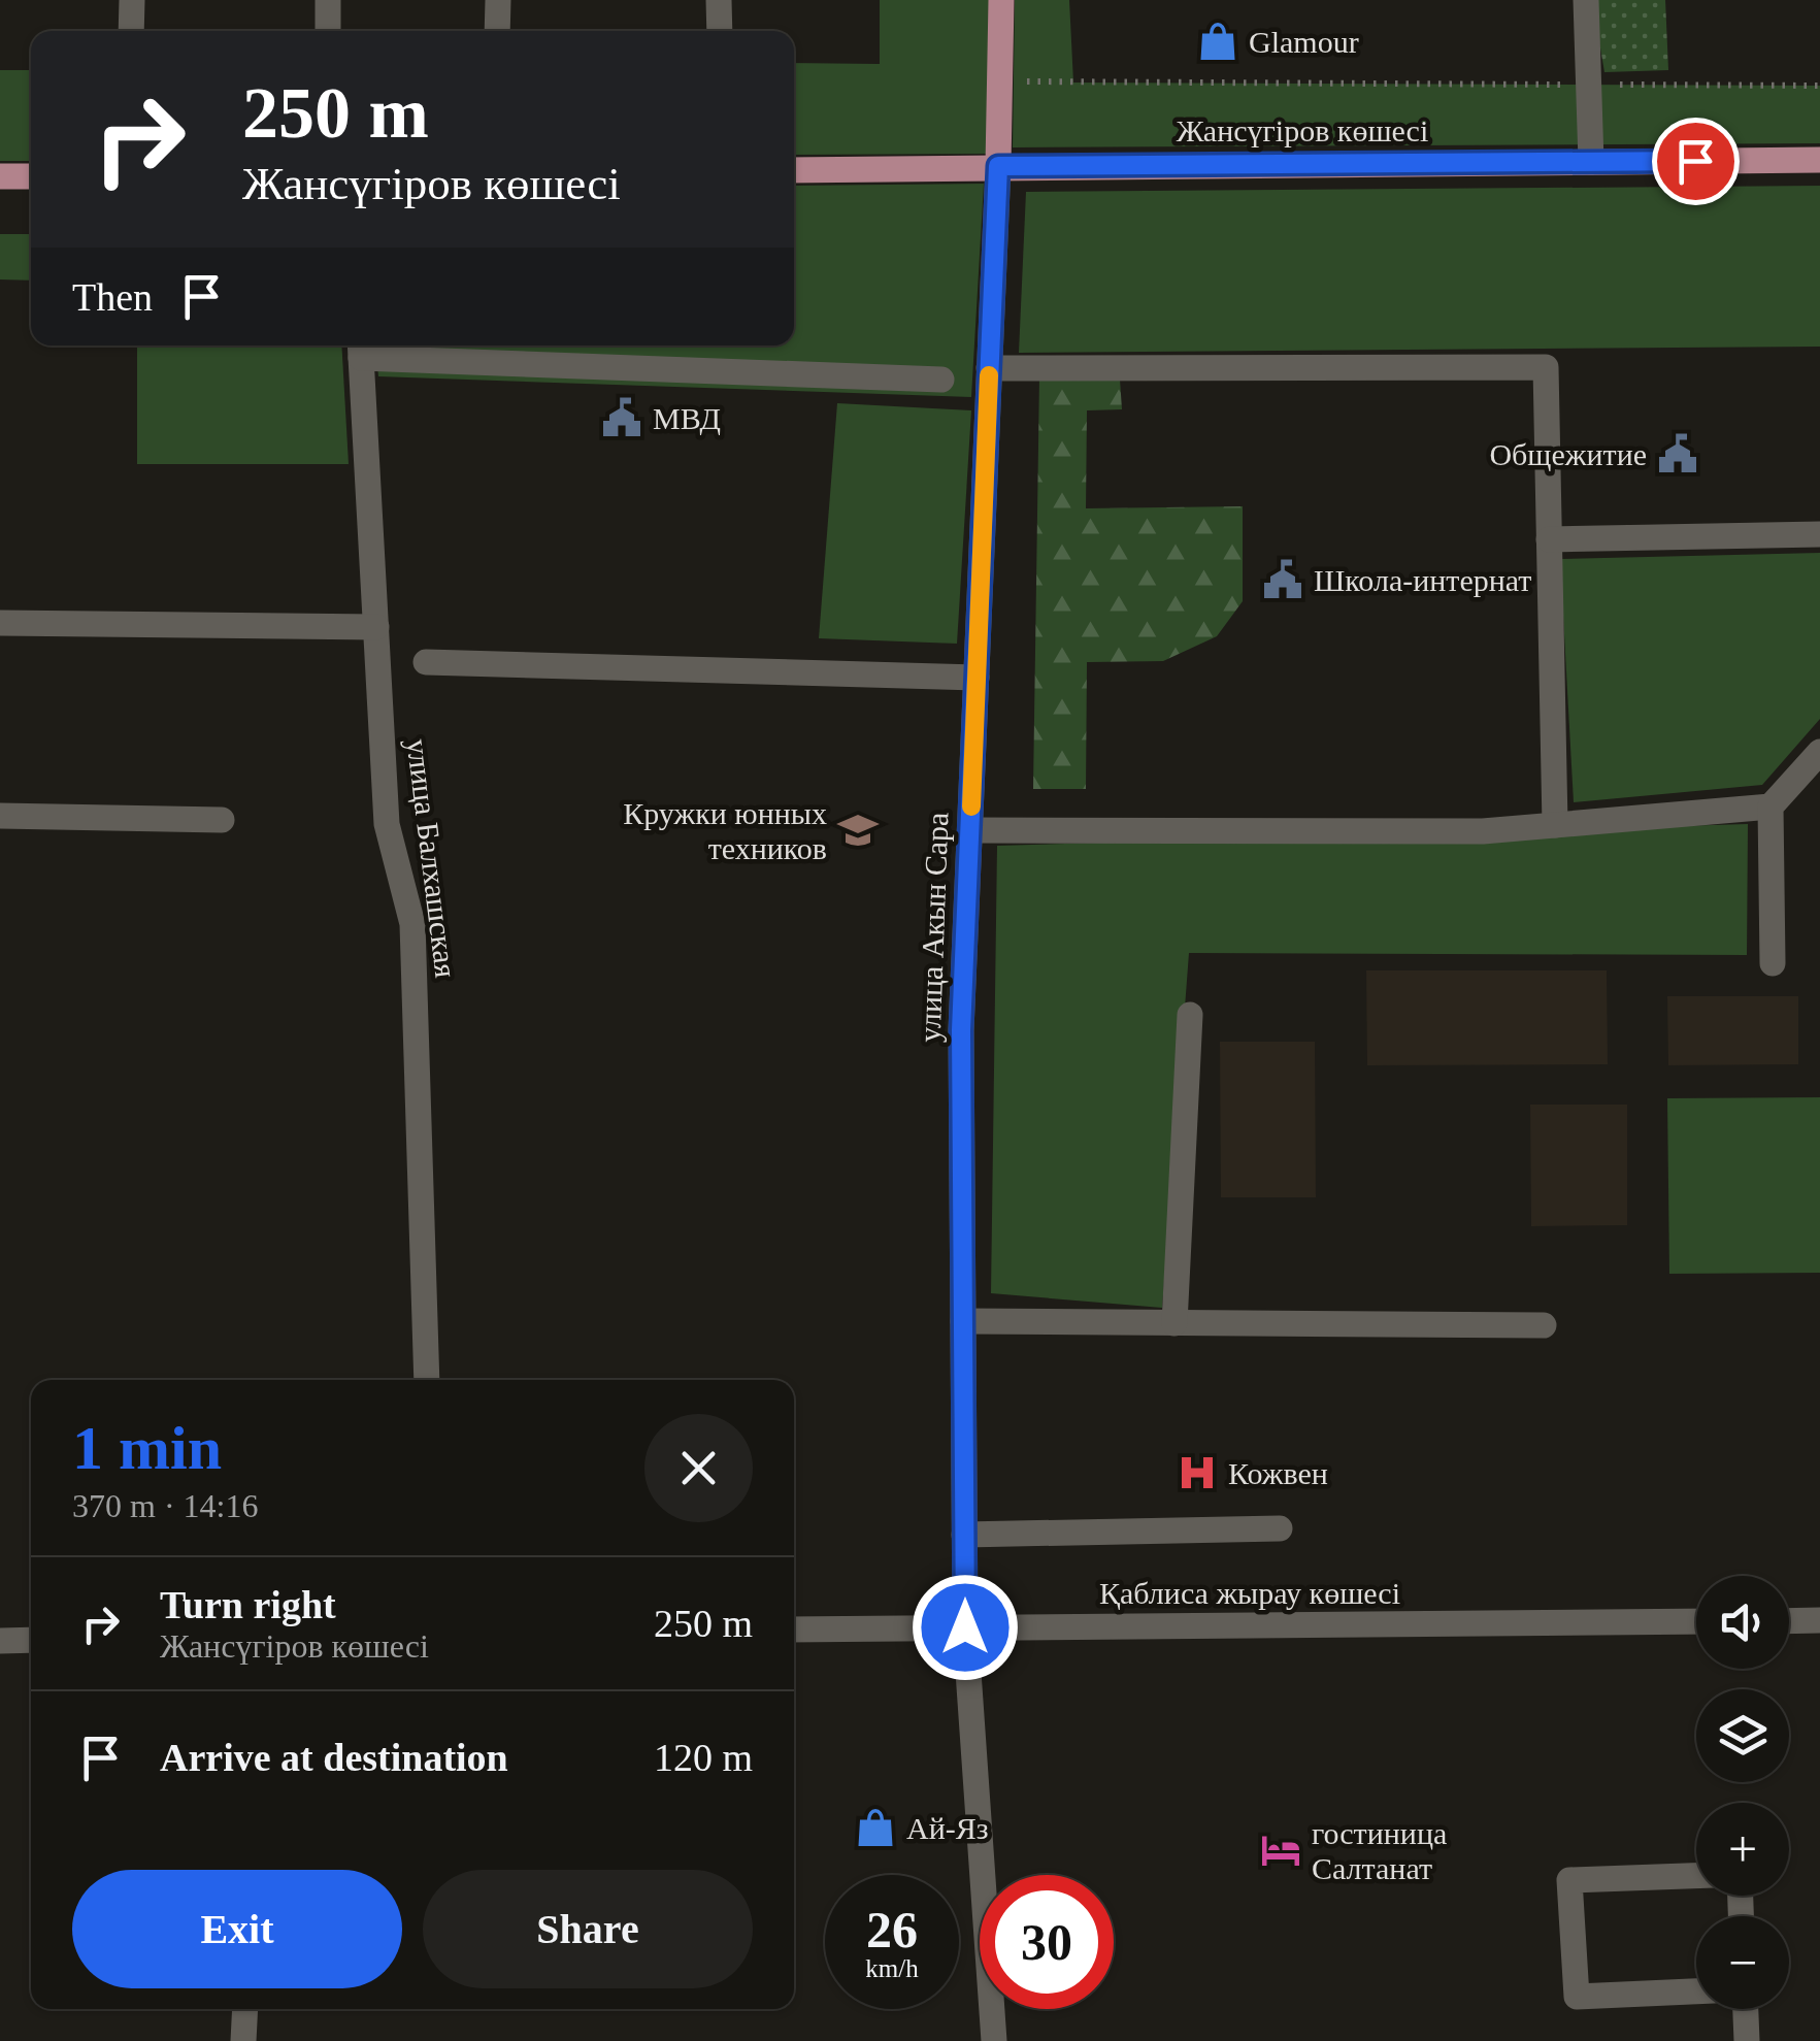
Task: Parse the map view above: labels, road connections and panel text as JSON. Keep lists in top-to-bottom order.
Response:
{
  "streets": {
    "main road": ["Жансүгіров көшесі", "улица Акын Сара"],
    "street": ["улица Балхашская", "Қаблиса жырау көшесі"]
  },
  "crossings": [
    ["Жансүгіров көшесі", "улица Акын Сара"],
    ["улица Акын Сара", "Қаблиса жырау көшесі"]
  ],
  "places": {
    "shop": ["Glamour", "Ай-Яз"],
    "public building": ["МВД", "Общежитие", "Школа-интернат"],
    "school or university": ["Кружки юнных техников"],
    "hospital": ["Кожвен"],
    "hotel": ["гостиница Салтанат"]
  },
  "page": {
    "turn": ["250 m", "Жансүгіров көшесі"],
    "then": "Then",
    "heading": ["1 min", "370 m · 14:16"],
    "list": [
      {
        "name": "Turn right",
        "note": "Жансүгіров көшесі",
        "value": "250 m"
      },
      {
        "name": "Arrive at destination",
        "value": "120 m"
      }
    ],
    "map_buttons": ["+", "−"],
    "buttons": ["Exit", "Share"],
    "speed": "26 km/h",
    "limit": "30"
  }
}
